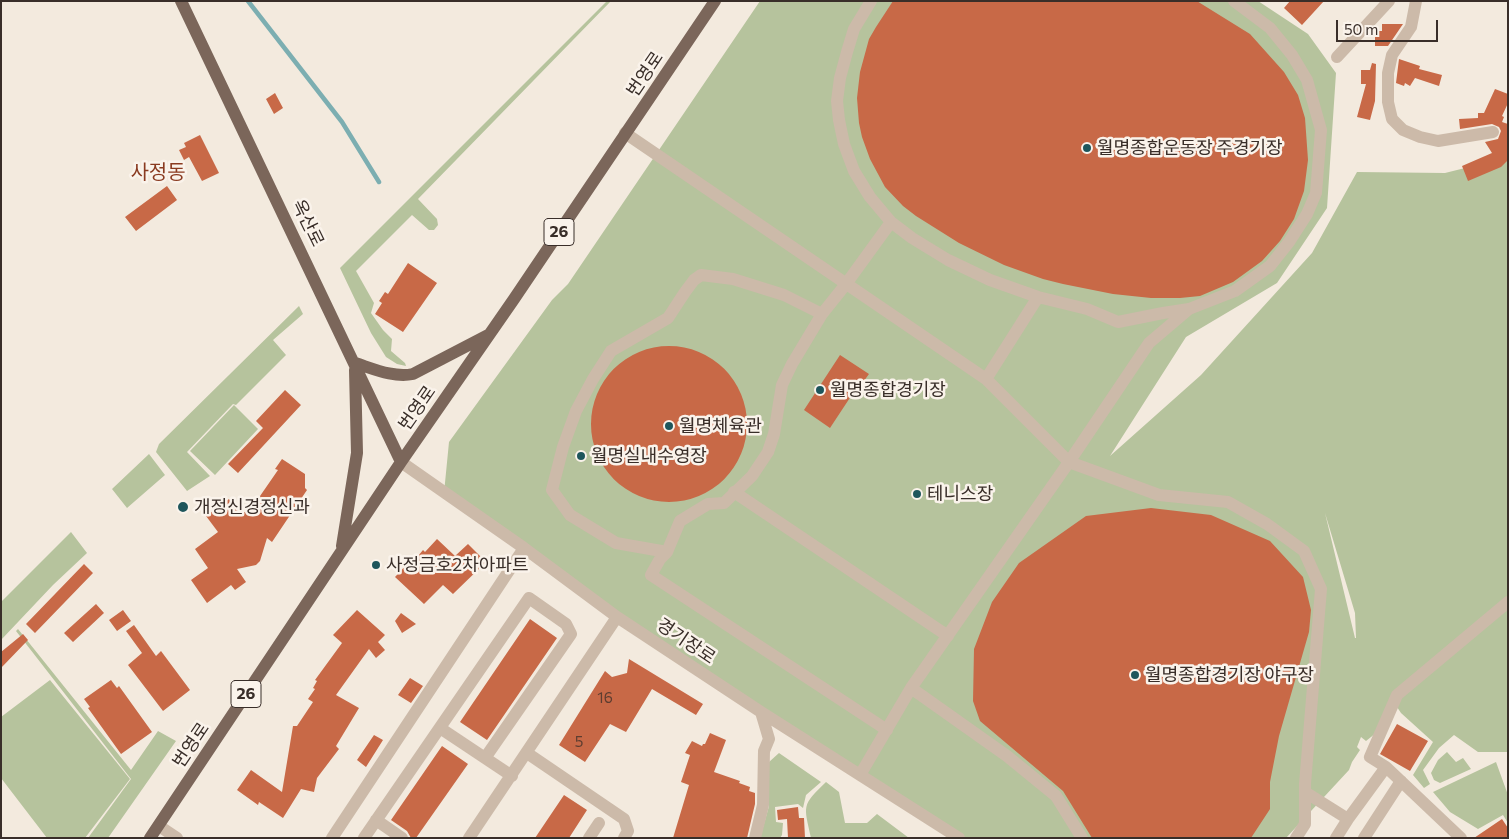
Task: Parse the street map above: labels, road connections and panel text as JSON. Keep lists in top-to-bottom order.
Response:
{
  "streets": {
    "main road": ["번영로", "옥산로", "26"],
    "street": ["경기장로"]
  },
  "crossings": [
    ["번영로", "옥산로"],
    ["번영로", "경기장로"],
    ["옥산로", "경기장로"]
  ],
  "districts": ["사정동"],
  "places": [
    "월명종합운동장 주경기장",
    "월명종합경기장",
    "월명체육관",
    "월명실내수영장",
    "테니스장",
    "개정신경정신과",
    "사정금호2차아파트",
    "월명종합경기장 야구장"
  ],
  "house_numbers": ["16", "5"],
  "scale_bar": "50 m"
}
